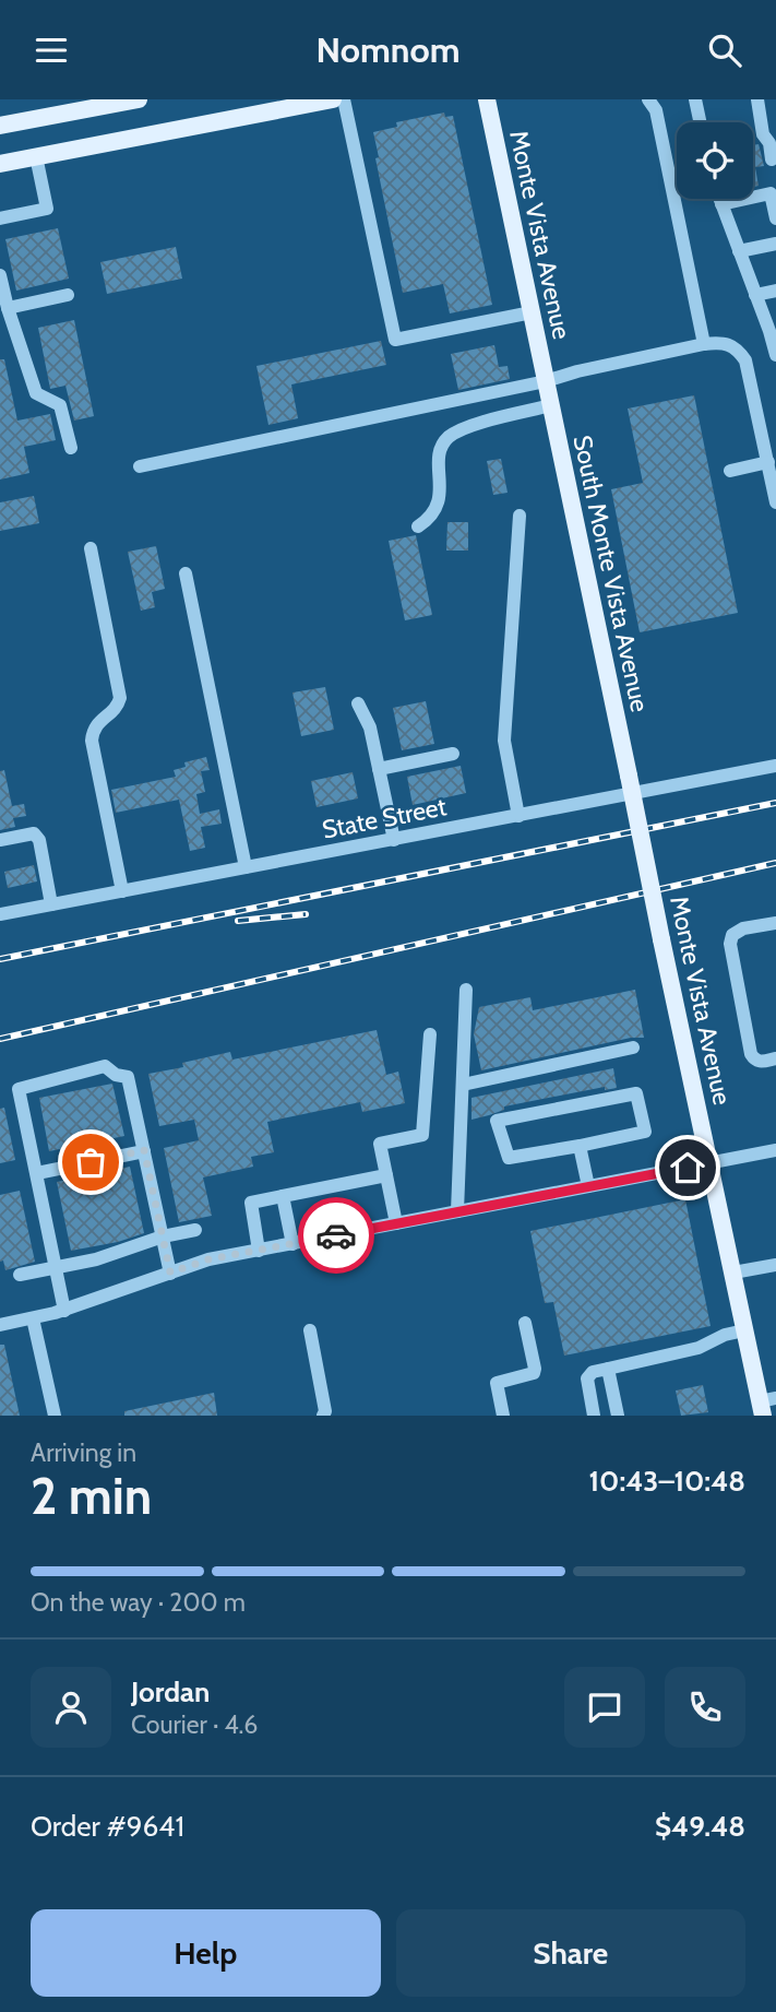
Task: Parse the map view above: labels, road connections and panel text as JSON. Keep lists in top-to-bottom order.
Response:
{
  "streets": {
    "main road": ["Monte Vista Avenue", "South Monte Vista Avenue"],
    "street": ["State Street"]
  },
  "crossings": [
    ["Monte Vista Avenue", "South Monte Vista Avenue"]
  ],
  "page": {
    "header": "Nomnom",
    "heading": ["2 min", "Arriving in", "10:43–10:48"],
    "panel": [
      "Jordan",
      "Courier · 4.6",
      "Order #9641",
      "$49.48"
    ],
    "bar": "On the way · 200 m",
    "buttons": ["Help", "Share"]
  }
}
